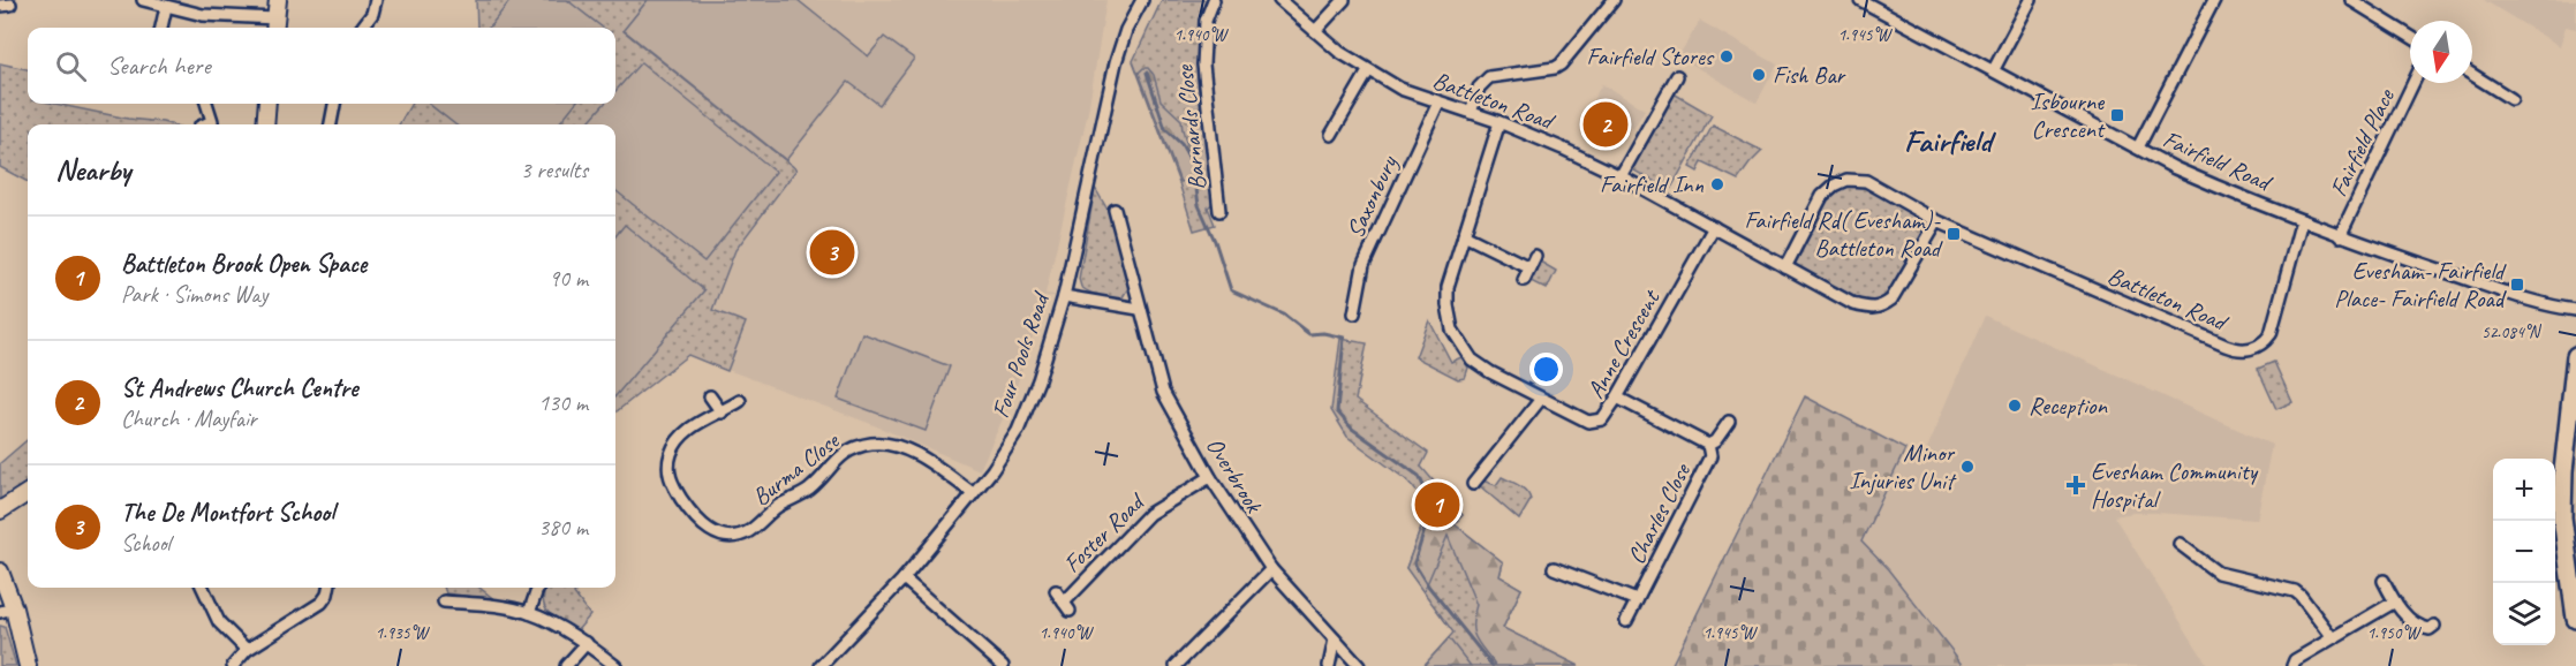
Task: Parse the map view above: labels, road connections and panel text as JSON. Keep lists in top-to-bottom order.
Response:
{
  "streets": {
    "street": [
      "Battleton Road",
      "Barnards Close",
      "Fairfield Place",
      "Fairfield Road",
      "Saxonbury",
      "Anne Crescent",
      "Four Pools Road",
      "Burma Close",
      "Overbrook",
      "Charles Close",
      "Foster Road"
    ]
  },
  "crossings": [
    ["Battleton Road", "Fairfield Road"],
    ["Battleton Road", "Saxonbury"],
    ["Battleton Road", "Anne Crescent"],
    ["Fairfield Place", "Fairfield Road"],
    ["Anne Crescent", "Charles Close"],
    ["Four Pools Road", "Burma Close"],
    ["Overbrook", "Foster Road"]
  ],
  "districts": ["Fairfield"],
  "places": {
    "other": [
      "Fairfield Stores",
      "Fish Bar",
      "Fairfield Inn",
      "Reception",
      "Minor Injuries Unit"
    ],
    "transit": ["Isbourne Crescent", "Fairfield Rd( Evesham)- Battleton Road", "Evesham- Fairfield Place- Fairfield Road"],
    "health": ["Evesham Community Hospital"]
  },
  "north": "bottom",
  "page": {
    "search": "Search here",
    "pins": ["2", "3", "1"],
    "heading": ["Nearby", "3 results"],
    "list": [
      {
        "mark": "1",
        "name": "Battleton Brook Open Space",
        "note": "Park · Simons Way",
        "value": "90 m"
      },
      {
        "mark": "2",
        "name": "St Andrews Church Centre",
        "note": "Church · Mayfair",
        "value": "130 m"
      },
      {
        "mark": "3",
        "name": "The De Montfort School",
        "note": "School",
        "value": "380 m"
      }
    ],
    "map_buttons": ["+", "−"]
  },
  "coordinates": [
    "1.940°W",
    "1.945°W",
    "52.084°N",
    "1.935°W",
    "1.950°W"
  ]
}
